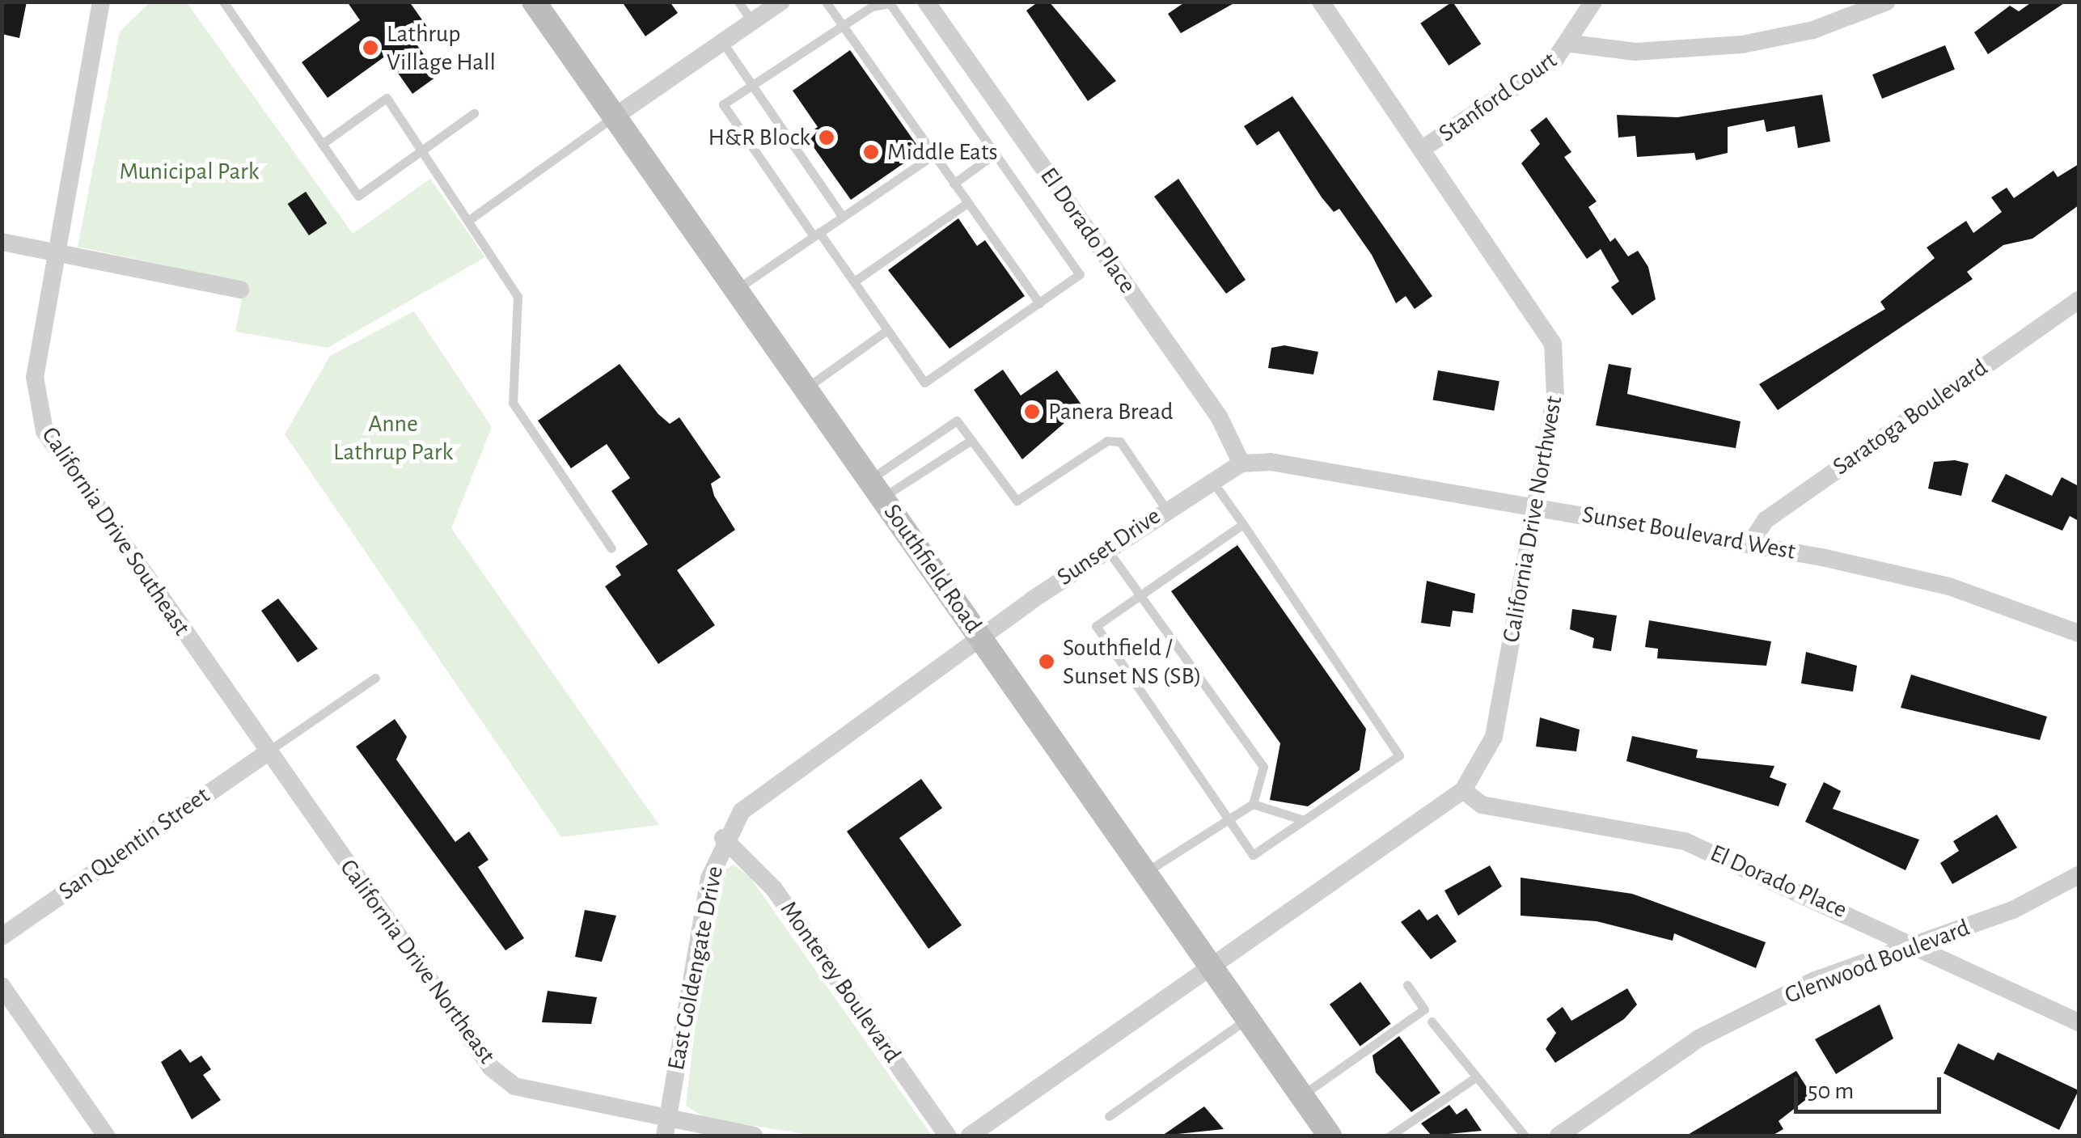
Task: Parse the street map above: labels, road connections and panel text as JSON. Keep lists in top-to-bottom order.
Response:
{
  "streets": {
    "main road": ["Southfield Road"],
    "street": [
      "Stanford Court",
      "El Dorado Place",
      "Saratoga Boulevard",
      "California Drive Northwest",
      "California Drive Southeast",
      "Sunset Boulevard West",
      "Sunset Drive",
      "San Quentin Street",
      "California Drive Northeast",
      "Glenwood Boulevard",
      "East Goldengate Drive",
      "Monterey Boulevard"
    ]
  },
  "crossings": [
    ["Stanford Court", "California Drive Northwest"],
    ["El Dorado Place", "California Drive Northwest"],
    ["El Dorado Place", "Sunset Boulevard West"],
    ["El Dorado Place", "Sunset Drive"],
    ["El Dorado Place", "Glenwood Boulevard"],
    ["Saratoga Boulevard", "Sunset Boulevard West"],
    ["California Drive Northwest", "Sunset Boulevard West"],
    ["California Drive Northwest", "Southfield Road"],
    ["California Drive Southeast", "San Quentin Street"],
    ["California Drive Southeast", "California Drive Northeast"],
    ["Sunset Boulevard West", "Sunset Drive"],
    ["Sunset Drive", "Southfield Road"],
    ["Sunset Drive", "East Goldengate Drive"],
    ["Southfield Road", "East Goldengate Drive"],
    ["San Quentin Street", "California Drive Northeast"],
    ["California Drive Northeast", "East Goldengate Drive"],
    ["East Goldengate Drive", "Monterey Boulevard"]
  ],
  "parks": ["Municipal Park", "Anne Lathrup Park"],
  "places": [
    "Lathrup Village Hall",
    "H&R Block",
    "Middle Eats",
    "Panera Bread",
    "Southfield / Sunset NS (SB)"
  ],
  "scale_bar": "50 m"
}
